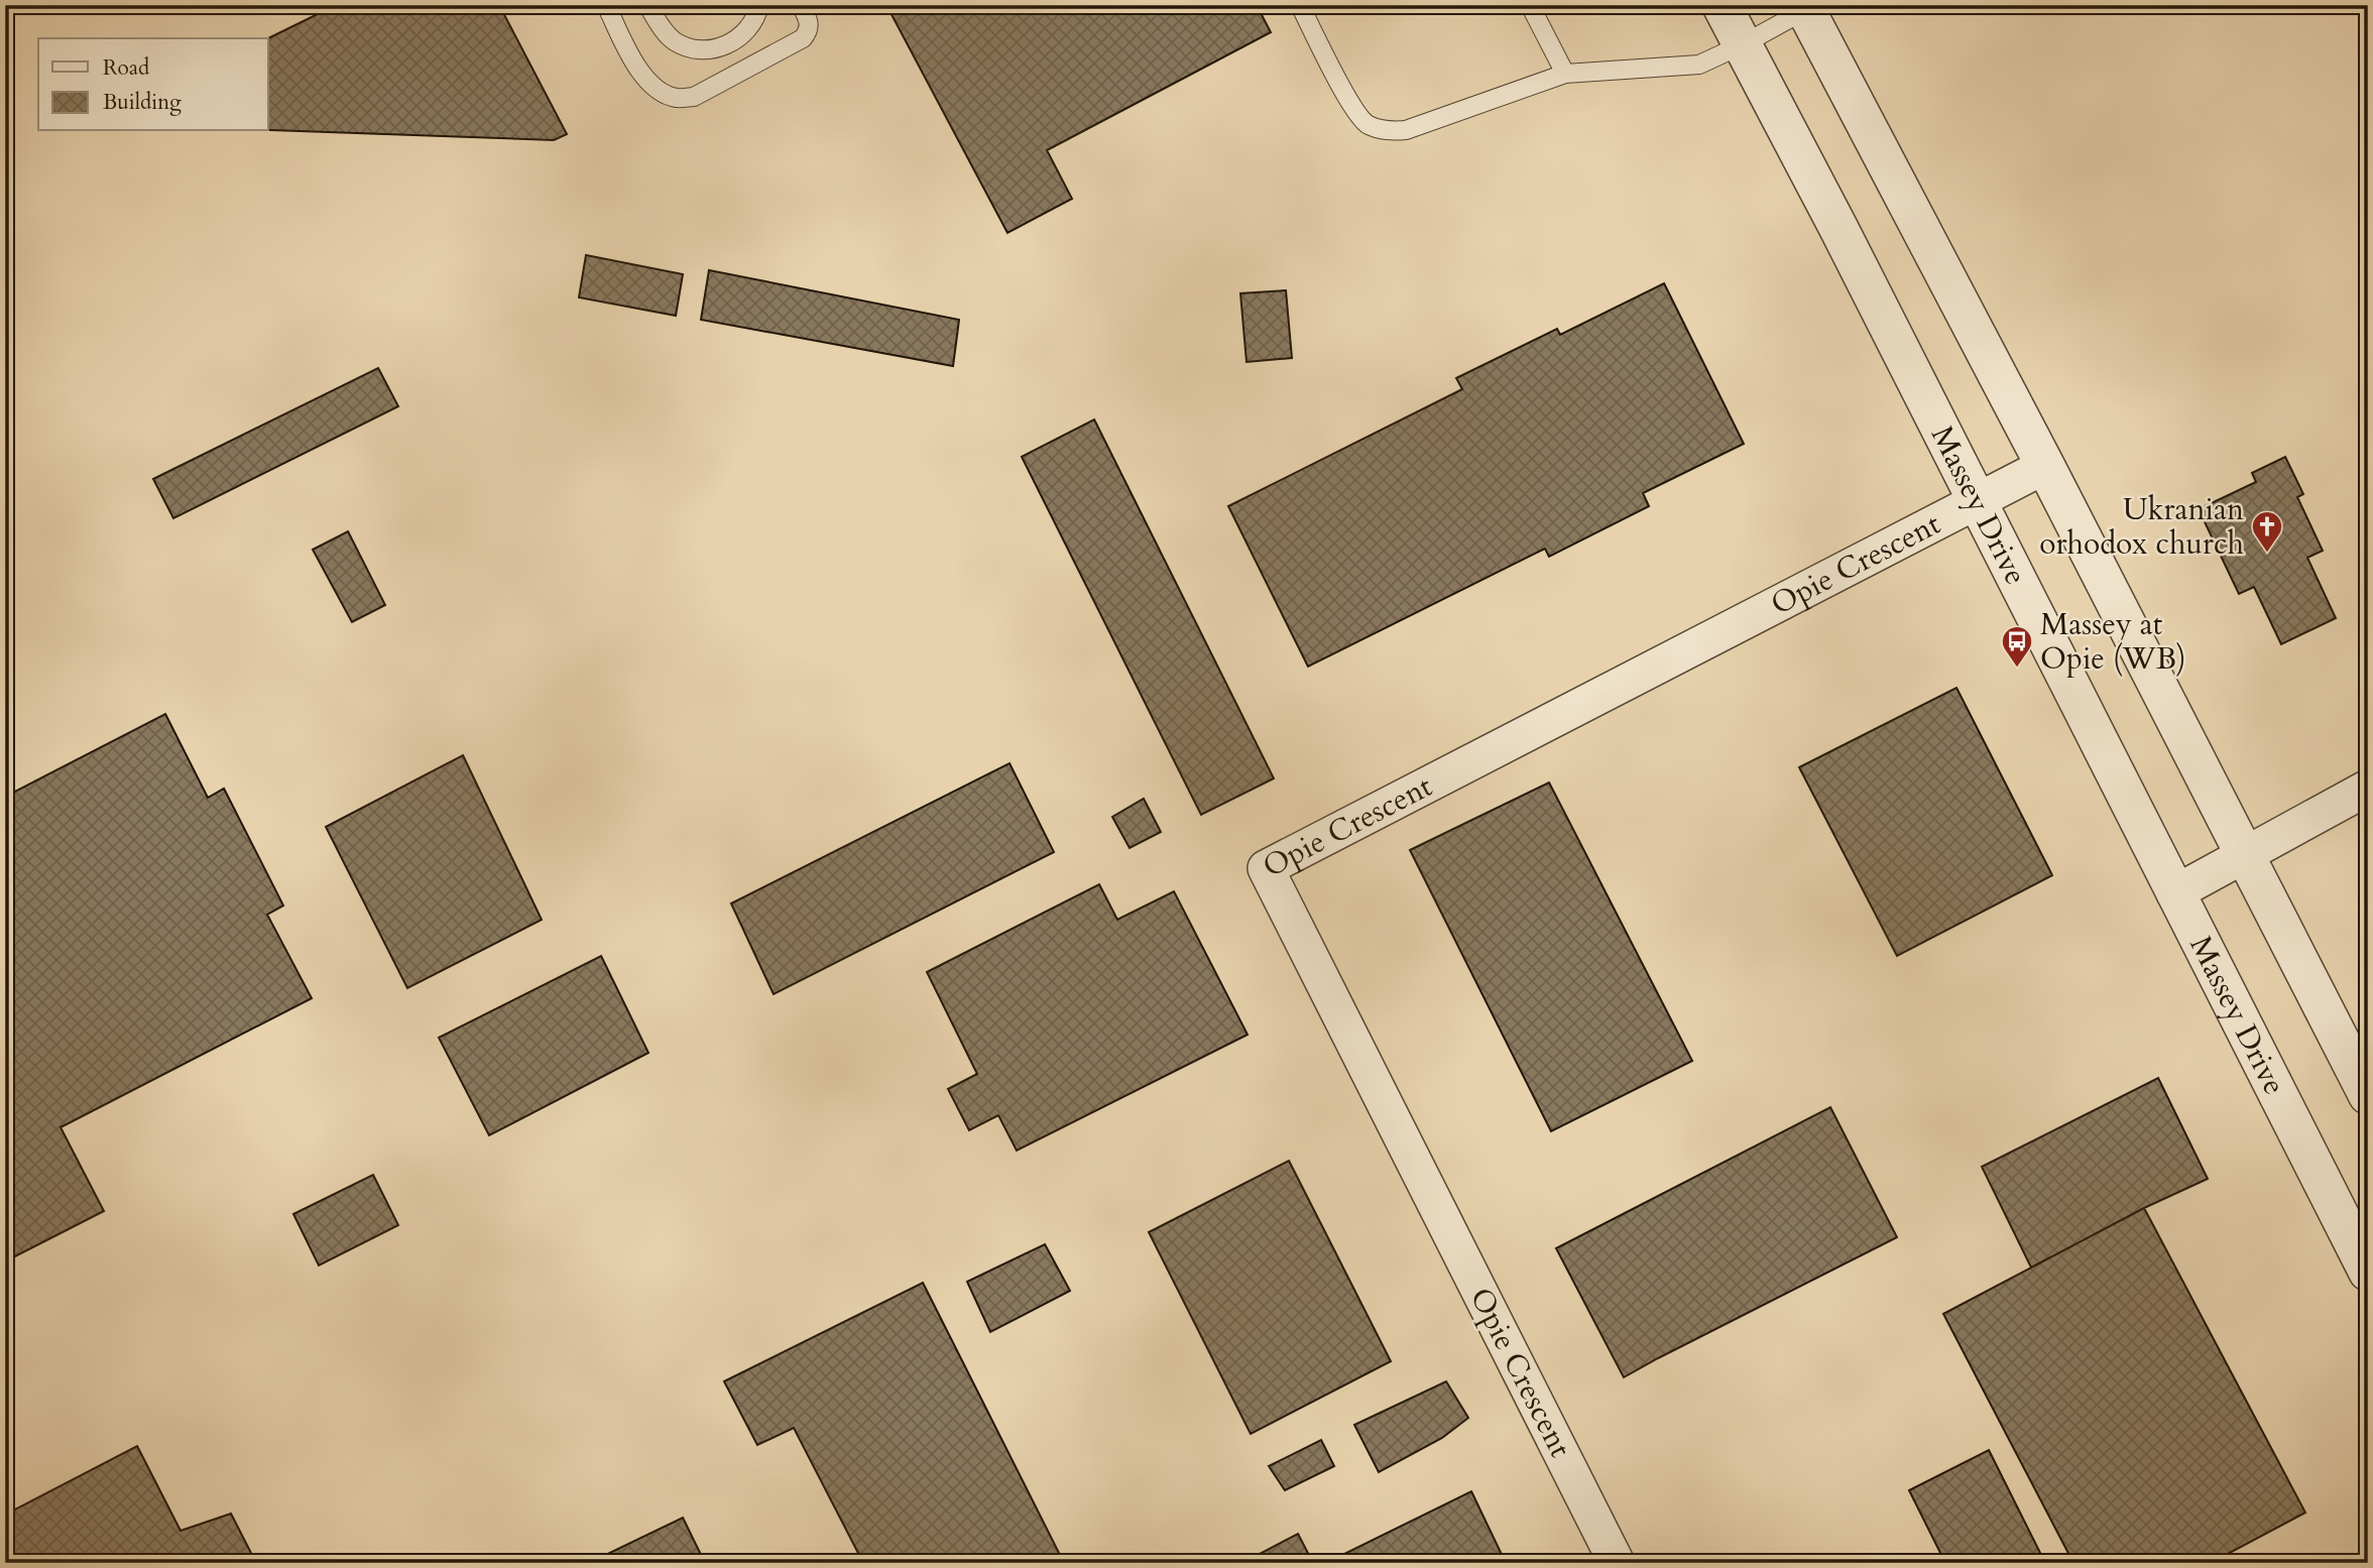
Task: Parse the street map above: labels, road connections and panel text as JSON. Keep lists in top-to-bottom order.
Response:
{
  "streets": {
    "street": ["Massey Drive", "Opie Crescent"]
  },
  "crossings": [
    ["Massey Drive", "Opie Crescent"]
  ],
  "places": {
    "church": ["Ukranian orhodox church"],
    "bus stop": ["Massey at Opie (WB)"]
  },
  "legend": ["Road", "Building"]
}
